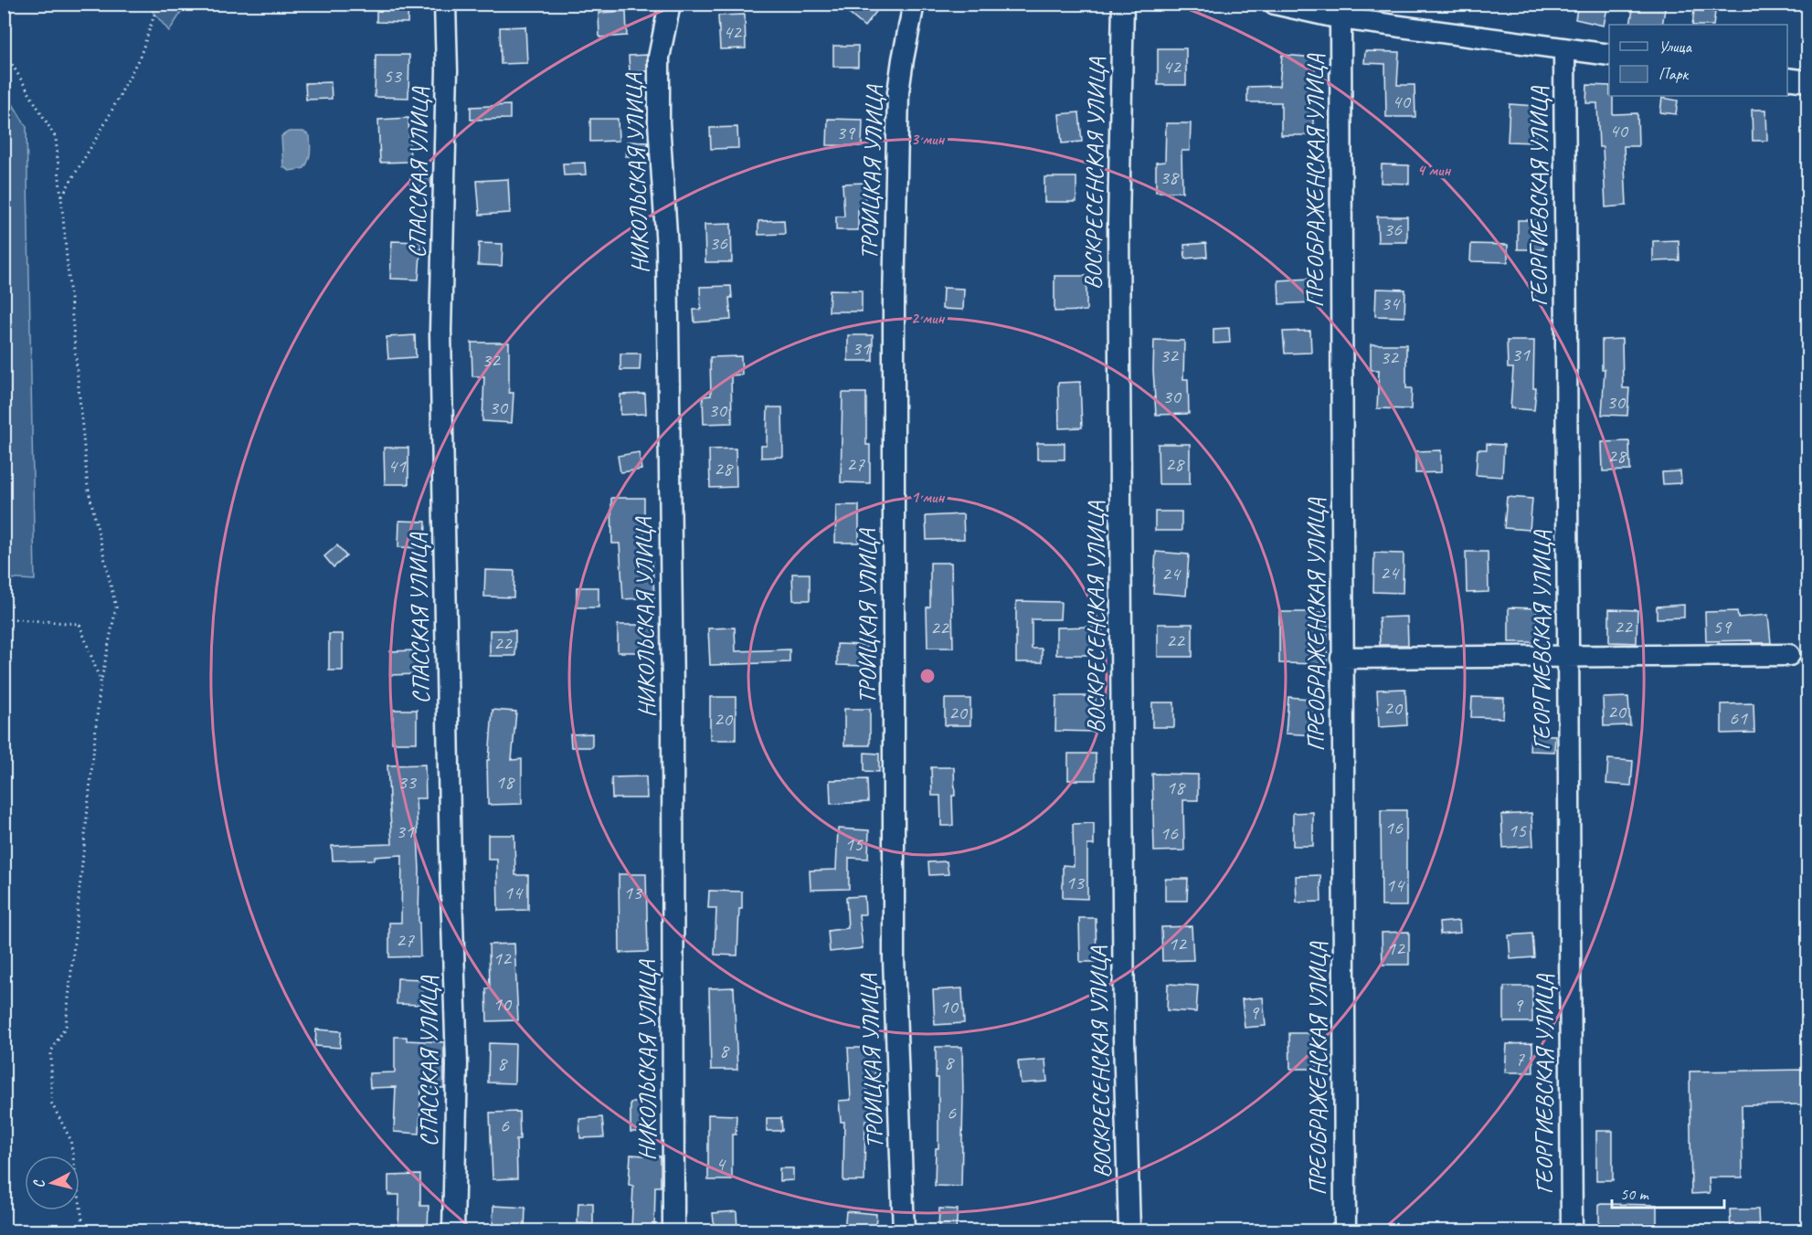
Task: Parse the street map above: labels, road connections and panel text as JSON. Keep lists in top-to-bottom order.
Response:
{
  "streets": {
    "street": [
      "СПАССКАЯ УЛИЦА",
      "ТРОИЦКАЯ УЛИЦА",
      "НИКОЛЬСКАЯ УЛИЦА",
      "ВОСКРЕСЕНСКАЯ УЛИЦА",
      "ПРЕОБРАЖЕНСКАЯ УЛИЦА",
      "ГЕОРГИЕВСКАЯ УЛИЦА"
    ]
  },
  "house_numbers": [
    "42",
    "42",
    "53",
    "40",
    "40",
    "39",
    "38",
    "36",
    "36",
    "34",
    "31",
    "31",
    "32",
    "32",
    "32",
    "30",
    "30",
    "30",
    "30",
    "28",
    "27",
    "28",
    "41",
    "28",
    "24",
    "24",
    "22",
    "59",
    "22",
    "22",
    "22",
    "20",
    "20",
    "20",
    "61",
    "20",
    "33",
    "18",
    "18",
    "16",
    "15",
    "31",
    "16",
    "15",
    "13",
    "14",
    "14",
    "13",
    "27",
    "12",
    "12",
    "12",
    "10",
    "9",
    "10",
    "9",
    "8",
    "7",
    "8",
    "8",
    "6",
    "6",
    "4"
  ],
  "legend": ["Улица", "Парк"],
  "scale_bar": "50 m",
  "north": "left",
  "rings": [
    "3 мин",
    "4 мин",
    "2 мин",
    "1 мин"
  ]
}
